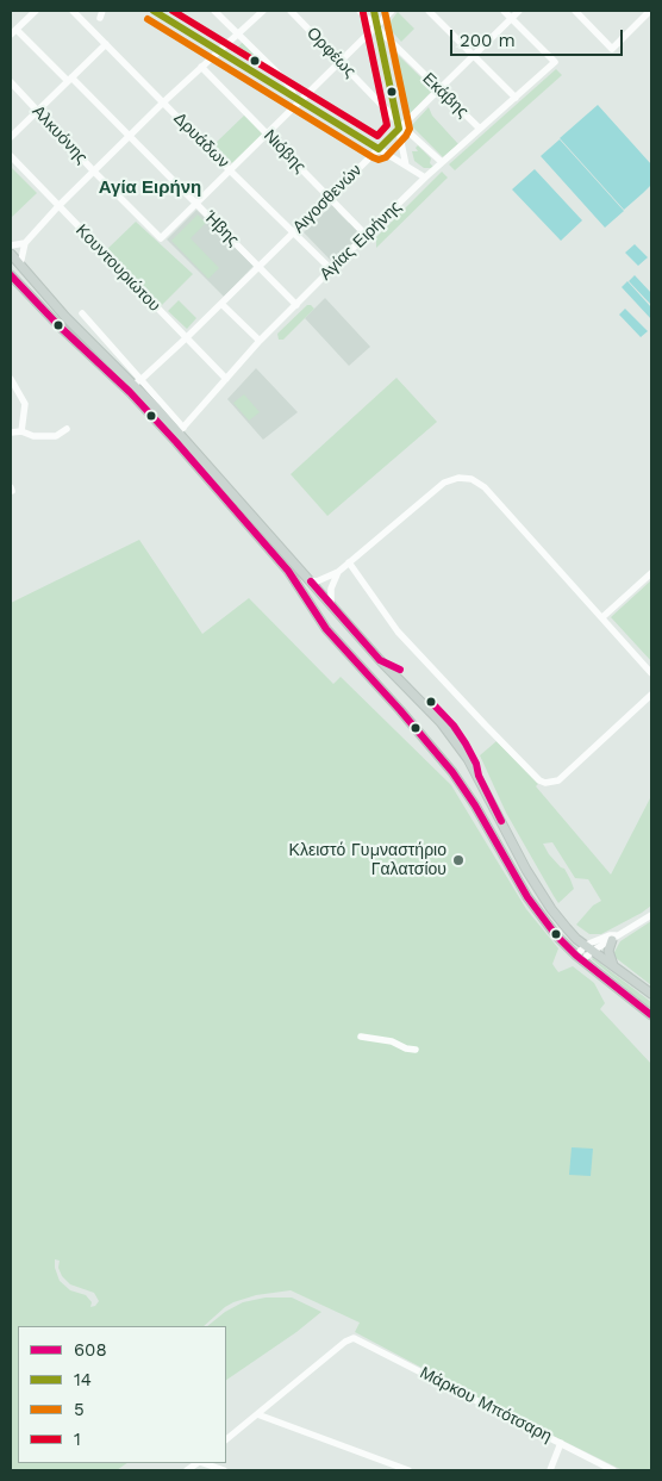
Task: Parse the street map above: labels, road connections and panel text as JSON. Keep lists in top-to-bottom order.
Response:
{
  "streets": {
    "street": [
      "Ορφέως",
      "Εκάβης",
      "Αλκυόνης",
      "Δρυάδων",
      "Νιόβης",
      "Αιγοσθενών",
      "Ήβης",
      "Αγίας Ειρήνης",
      "Κουντουριώτου",
      "Μάρκου Μπότσαρη"
    ]
  },
  "crossings": [
    ["Εκάβης", "Αιγοσθενών"],
    ["Εκάβης", "Αγίας Ειρήνης"],
    ["Αλκυόνης", "Ήβης"],
    ["Δρυάδων", "Αιγοσθενών"],
    ["Δρυάδων", "Αγίας Ειρήνης"],
    ["Νιόβης", "Αιγοσθενών"],
    ["Νιόβης", "Αγίας Ειρήνης"],
    ["Αιγοσθενών", "Ήβης"],
    ["Αιγοσθενών", "Αγίας Ειρήνης"],
    ["Αιγοσθενών", "Κουντουριώτου"],
    ["Ήβης", "Αγίας Ειρήνης"],
    ["Αγίας Ειρήνης", "Κουντουριώτου"]
  ],
  "districts": ["Αγία Ειρήνη"],
  "places": ["Κλειστό Γυμναστήριο Γαλατσίου"],
  "lines": [
    "transit line 14",
    "transit line 5",
    "transit line 1",
    "transit line 608"
  ],
  "legend": [
    "608",
    "14",
    "5",
    "1"
  ],
  "scale_bar": "200 m"
}
